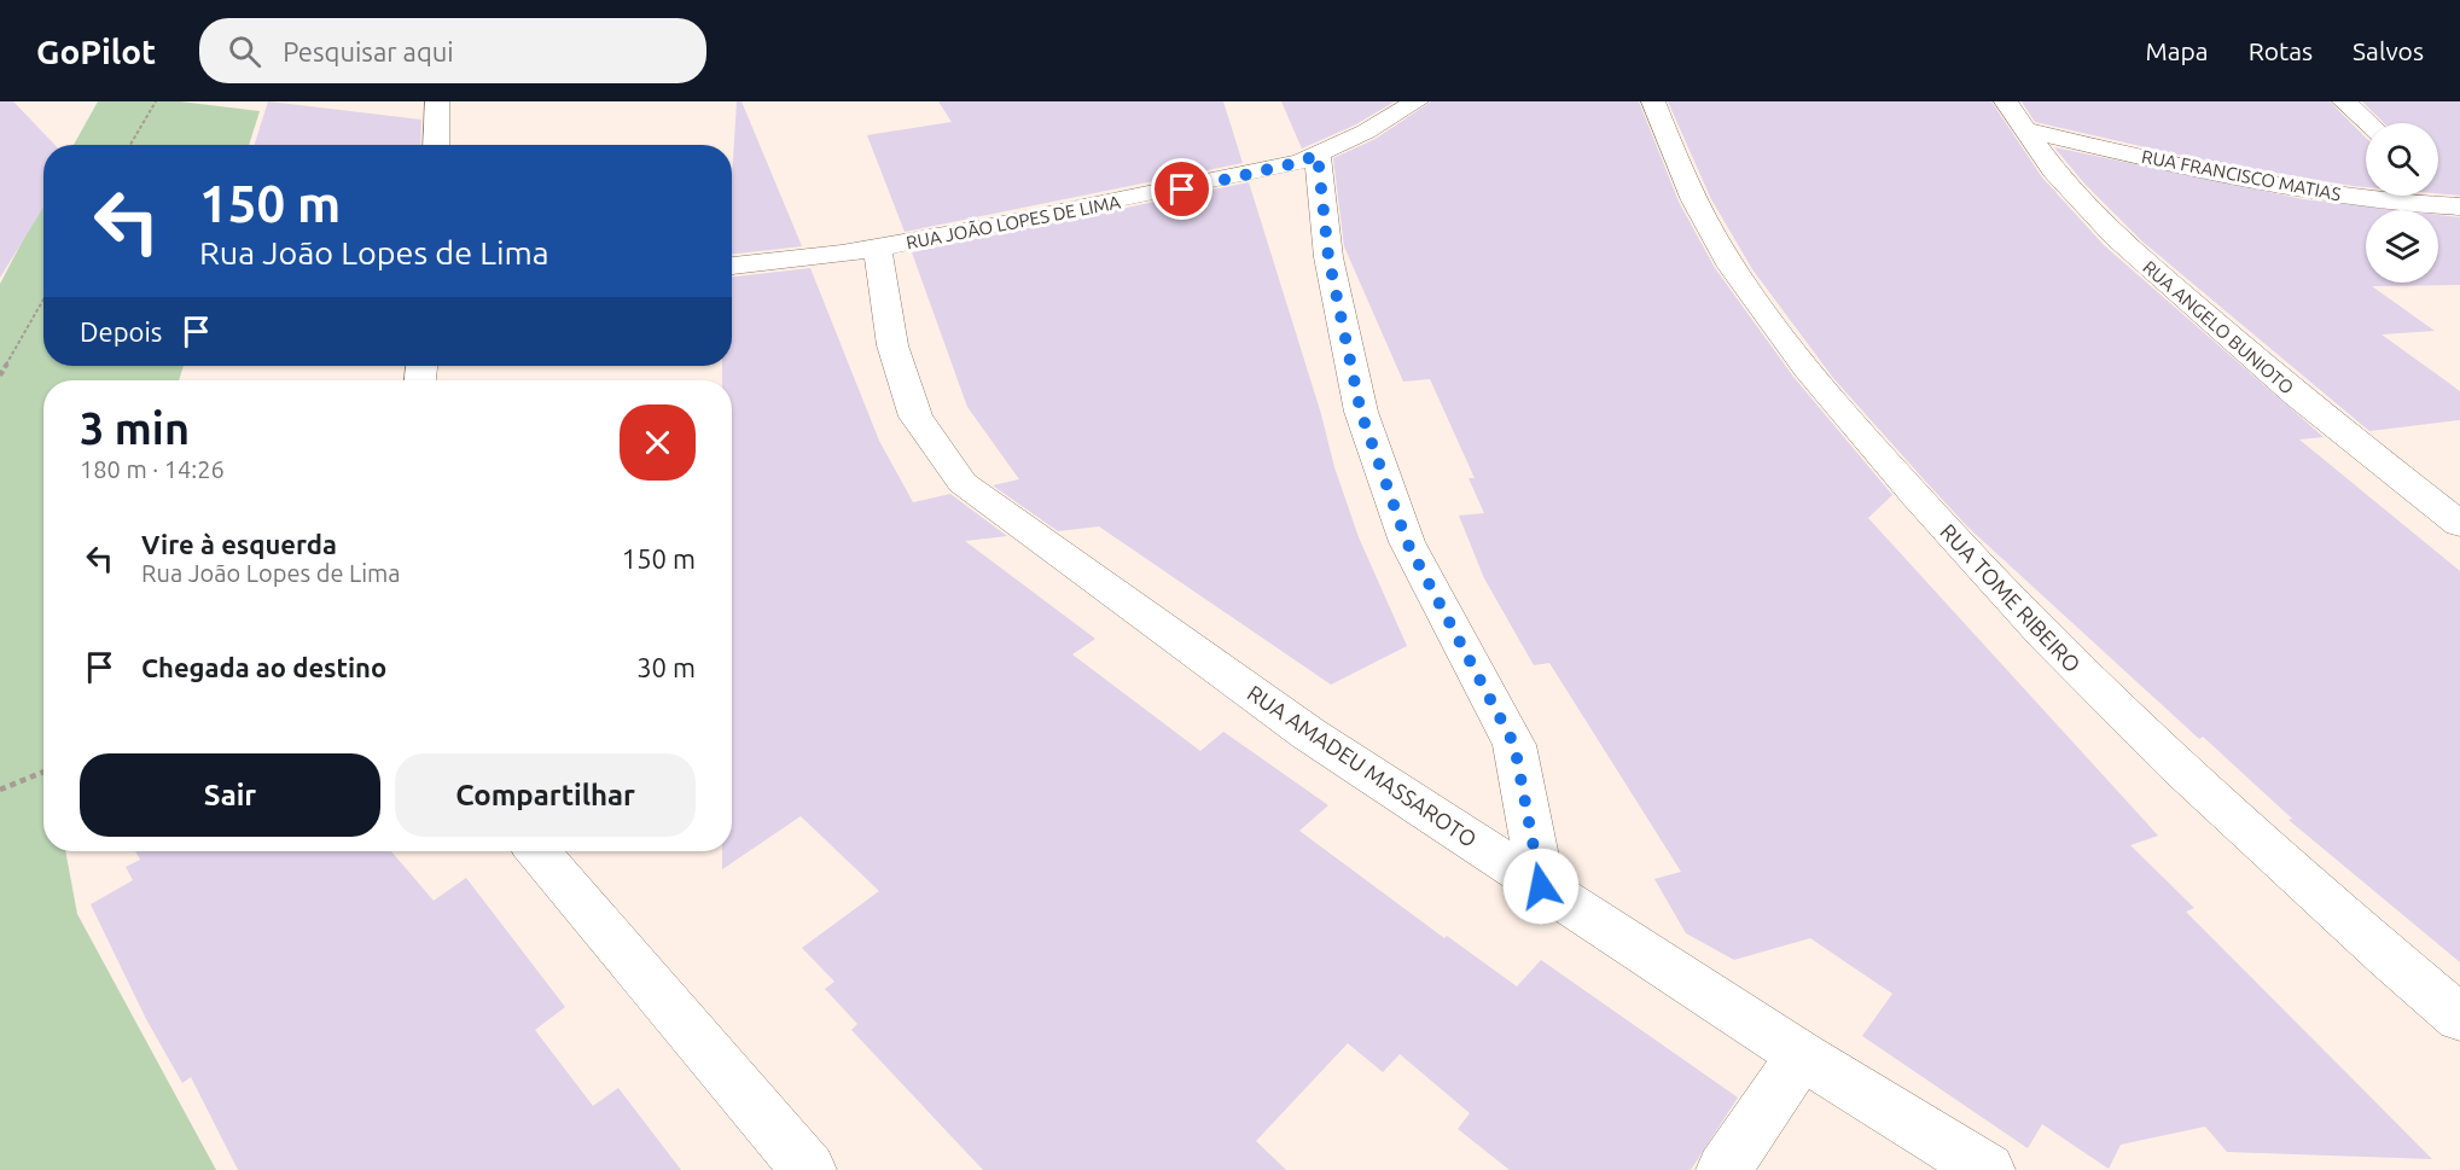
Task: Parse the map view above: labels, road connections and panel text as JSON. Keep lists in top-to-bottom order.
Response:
{
  "streets": {
    "street": [
      "RUA FRANCISCO MATIAS",
      "RUA JOÃO LOPES DE LIMA",
      "RUA ANGELO BUNIOTO",
      "RUA TOME RIBEIRO",
      "RUA AMADEU MASSAROTO"
    ]
  },
  "crossings": [
    ["RUA FRANCISCO MATIAS", "RUA ANGELO BUNIOTO"],
    ["RUA JOÃO LOPES DE LIMA", "RUA AMADEU MASSAROTO"]
  ],
  "page": {
    "header": "GoPilot",
    "search": "Pesquisar aqui",
    "nav": ["Mapa", "Rotas", "Salvos"],
    "turn": ["150 m", "Rua João Lopes de Lima"],
    "then": "Depois",
    "heading": ["3 min", "180 m · 14:26"],
    "list": [
      {
        "name": "Vire à esquerda",
        "note": "Rua João Lopes de Lima",
        "value": "150 m"
      },
      {
        "name": "Chegada ao destino",
        "value": "30 m"
      }
    ],
    "buttons": ["Sair", "Compartilhar"]
  }
}
